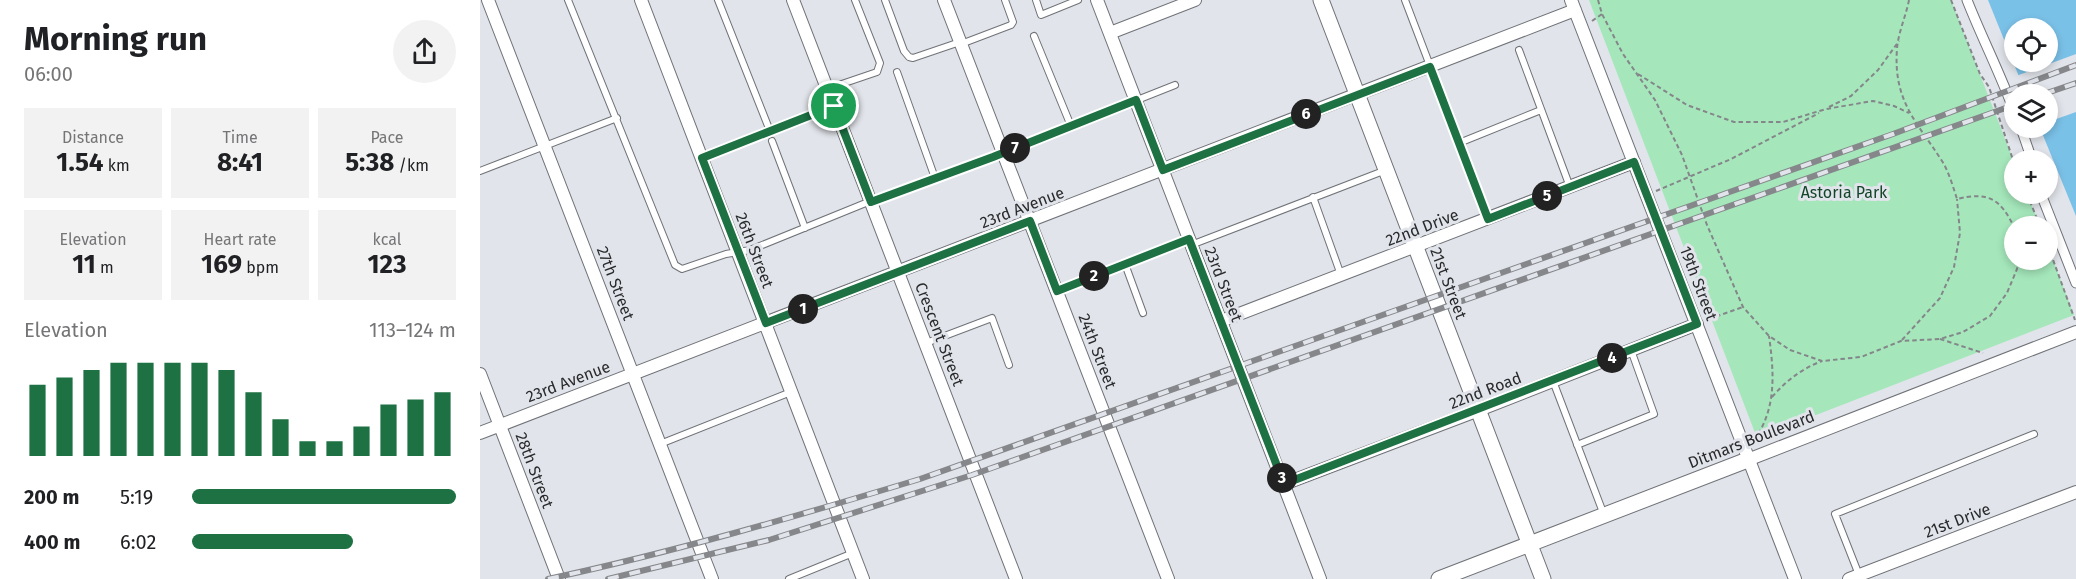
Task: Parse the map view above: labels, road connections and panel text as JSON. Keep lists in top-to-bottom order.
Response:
{
  "streets": {
    "street": [
      "23rd Avenue",
      "22nd Drive",
      "26th Street",
      "27th Street",
      "21st Street",
      "19th Street",
      "23rd Street",
      "Crescent Street",
      "24th Street",
      "22nd Road",
      "Ditmars Boulevard",
      "28th Street",
      "21st Drive"
    ]
  },
  "crossings": [
    ["23rd Avenue", "26th Street"],
    ["23rd Avenue", "27th Street"],
    ["23rd Avenue", "21st Street"],
    ["23rd Avenue", "19th Street"],
    ["23rd Avenue", "23rd Street"],
    ["23rd Avenue", "Crescent Street"],
    ["23rd Avenue", "24th Street"],
    ["23rd Avenue", "28th Street"],
    ["22nd Drive", "21st Street"],
    ["22nd Drive", "19th Street"],
    ["22nd Drive", "23rd Street"],
    ["21st Street", "22nd Road"],
    ["21st Street", "Ditmars Boulevard"],
    ["19th Street", "22nd Road"],
    ["19th Street", "Ditmars Boulevard"],
    ["23rd Street", "22nd Road"]
  ],
  "parks": ["Astoria Park"],
  "page": {
    "heading": ["Morning run", "06:00"],
    "map_buttons": ["+", "−"],
    "pins": [
      "6",
      "7",
      "5",
      "2",
      "1",
      "4",
      "3"
    ],
    "stats": [
      ["Distance", "1.54 km"],
      ["Time", "8:41"],
      ["Pace", "5:38 /km"],
      ["Elevation", "11 m"],
      ["Heart rate", "169 bpm"],
      ["kcal", "123"]
    ],
    "chart": ["Elevation", "113–124 m"],
    "list": [
      {
        "name": "200 m",
        "note": "5:19"
      },
      {
        "name": "400 m",
        "note": "6:02"
      }
    ]
  }
}
